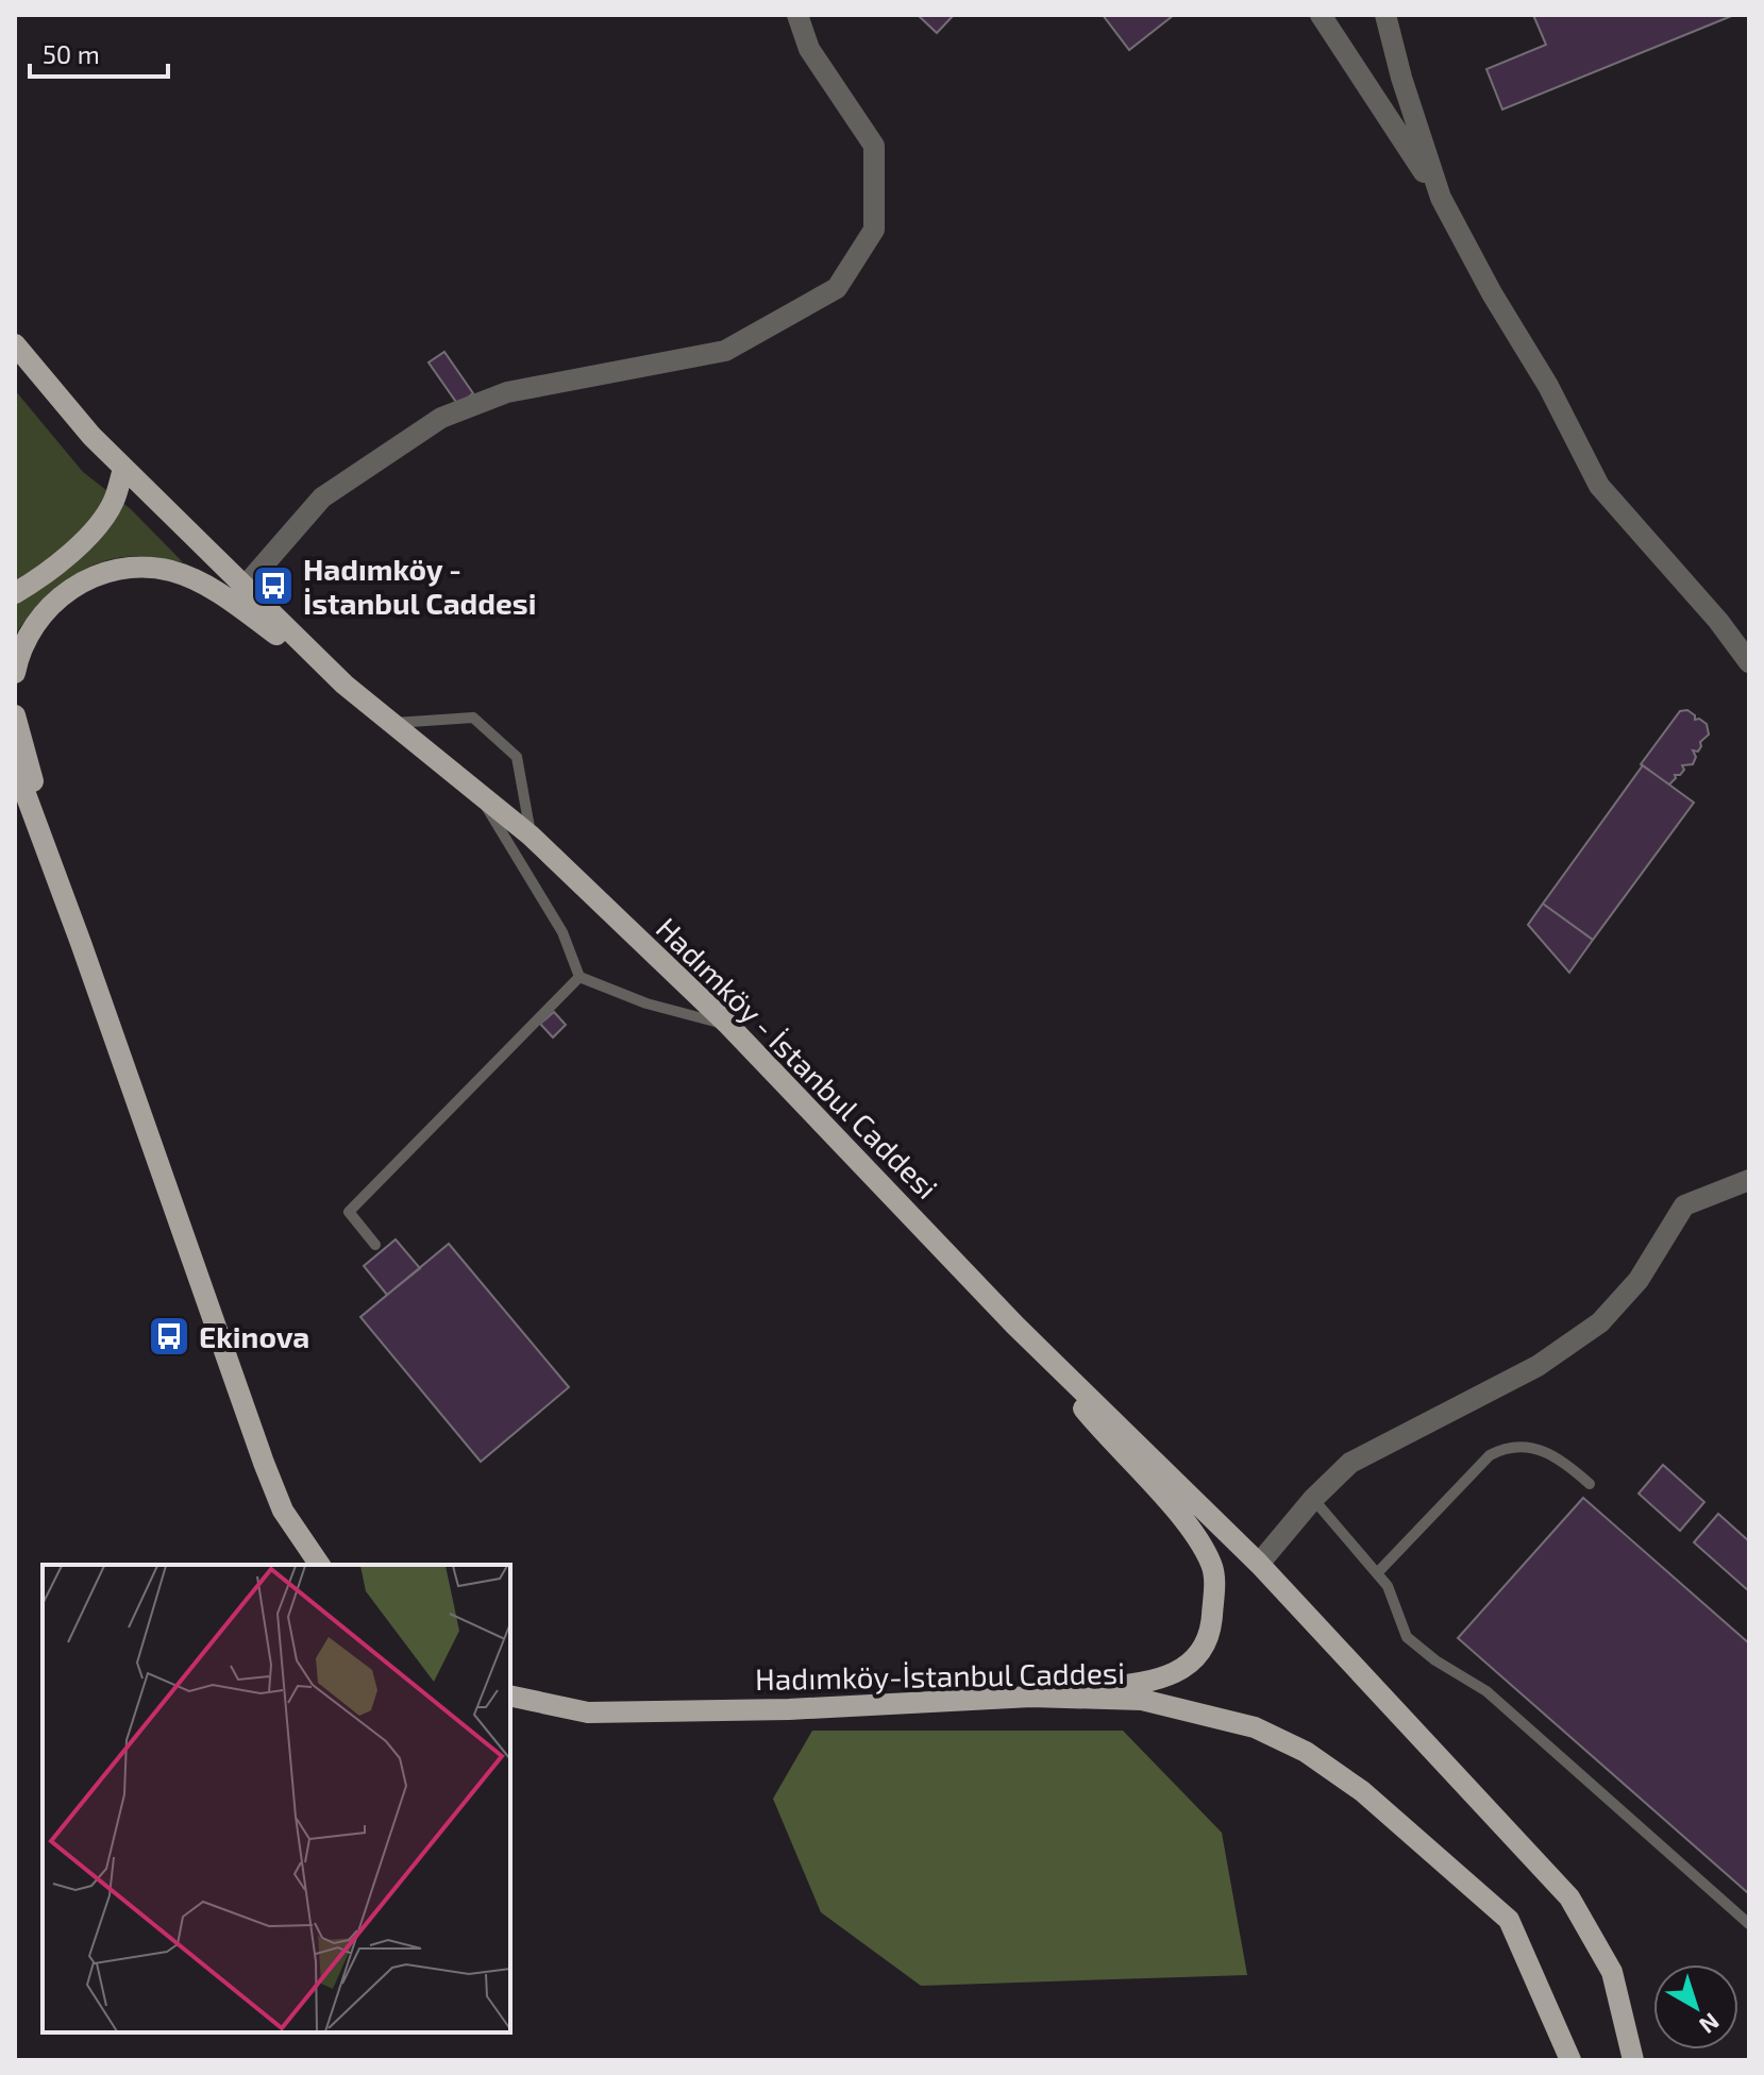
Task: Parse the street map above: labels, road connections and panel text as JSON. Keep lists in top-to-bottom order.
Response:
{
  "streets": {
    "main road": ["Hadımköy - İstanbul Caddesi", "Hadımköy-İstanbul Caddesi"]
  },
  "places": {
    "bus stop": ["Hadımköy - İstanbul Caddesi", "Ekinova"]
  },
  "scale_bar": "50 m",
  "north": "bottom right"
}
